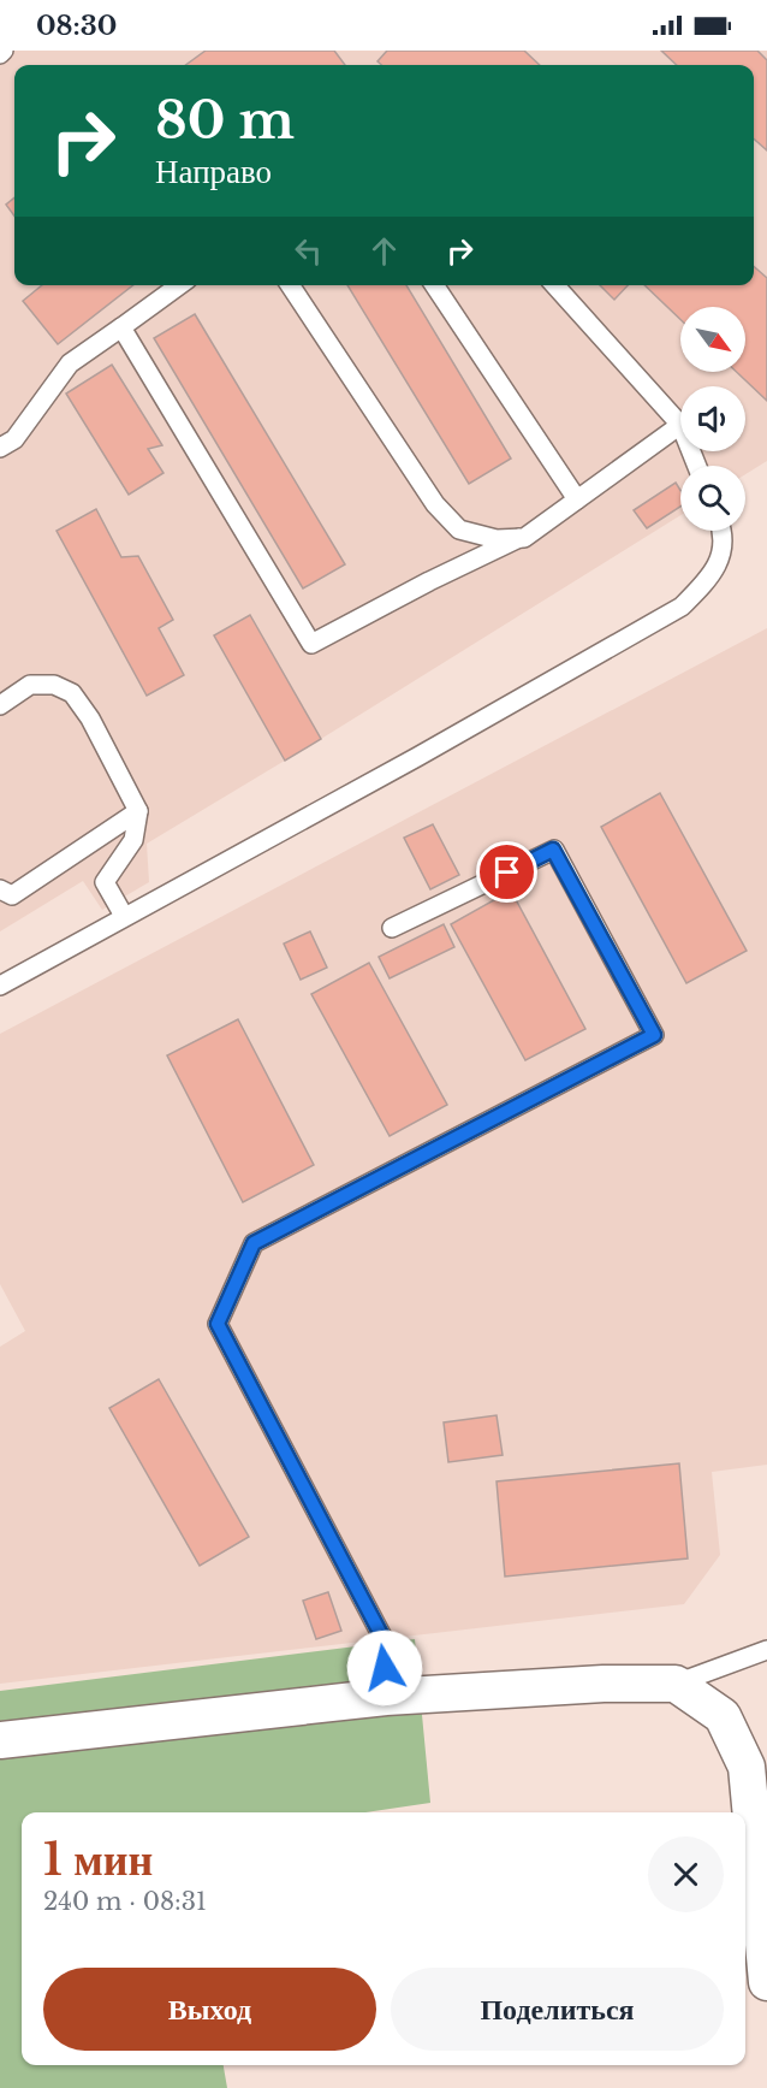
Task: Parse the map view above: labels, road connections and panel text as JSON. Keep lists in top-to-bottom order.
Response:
{
  "north": "bottom right",
  "page": {
    "status": "08:30",
    "turn": ["80 m", "Направо"],
    "heading": ["1 мин", "240 m · 08:31"],
    "buttons": ["Выход", "Поделиться"]
  }
}
